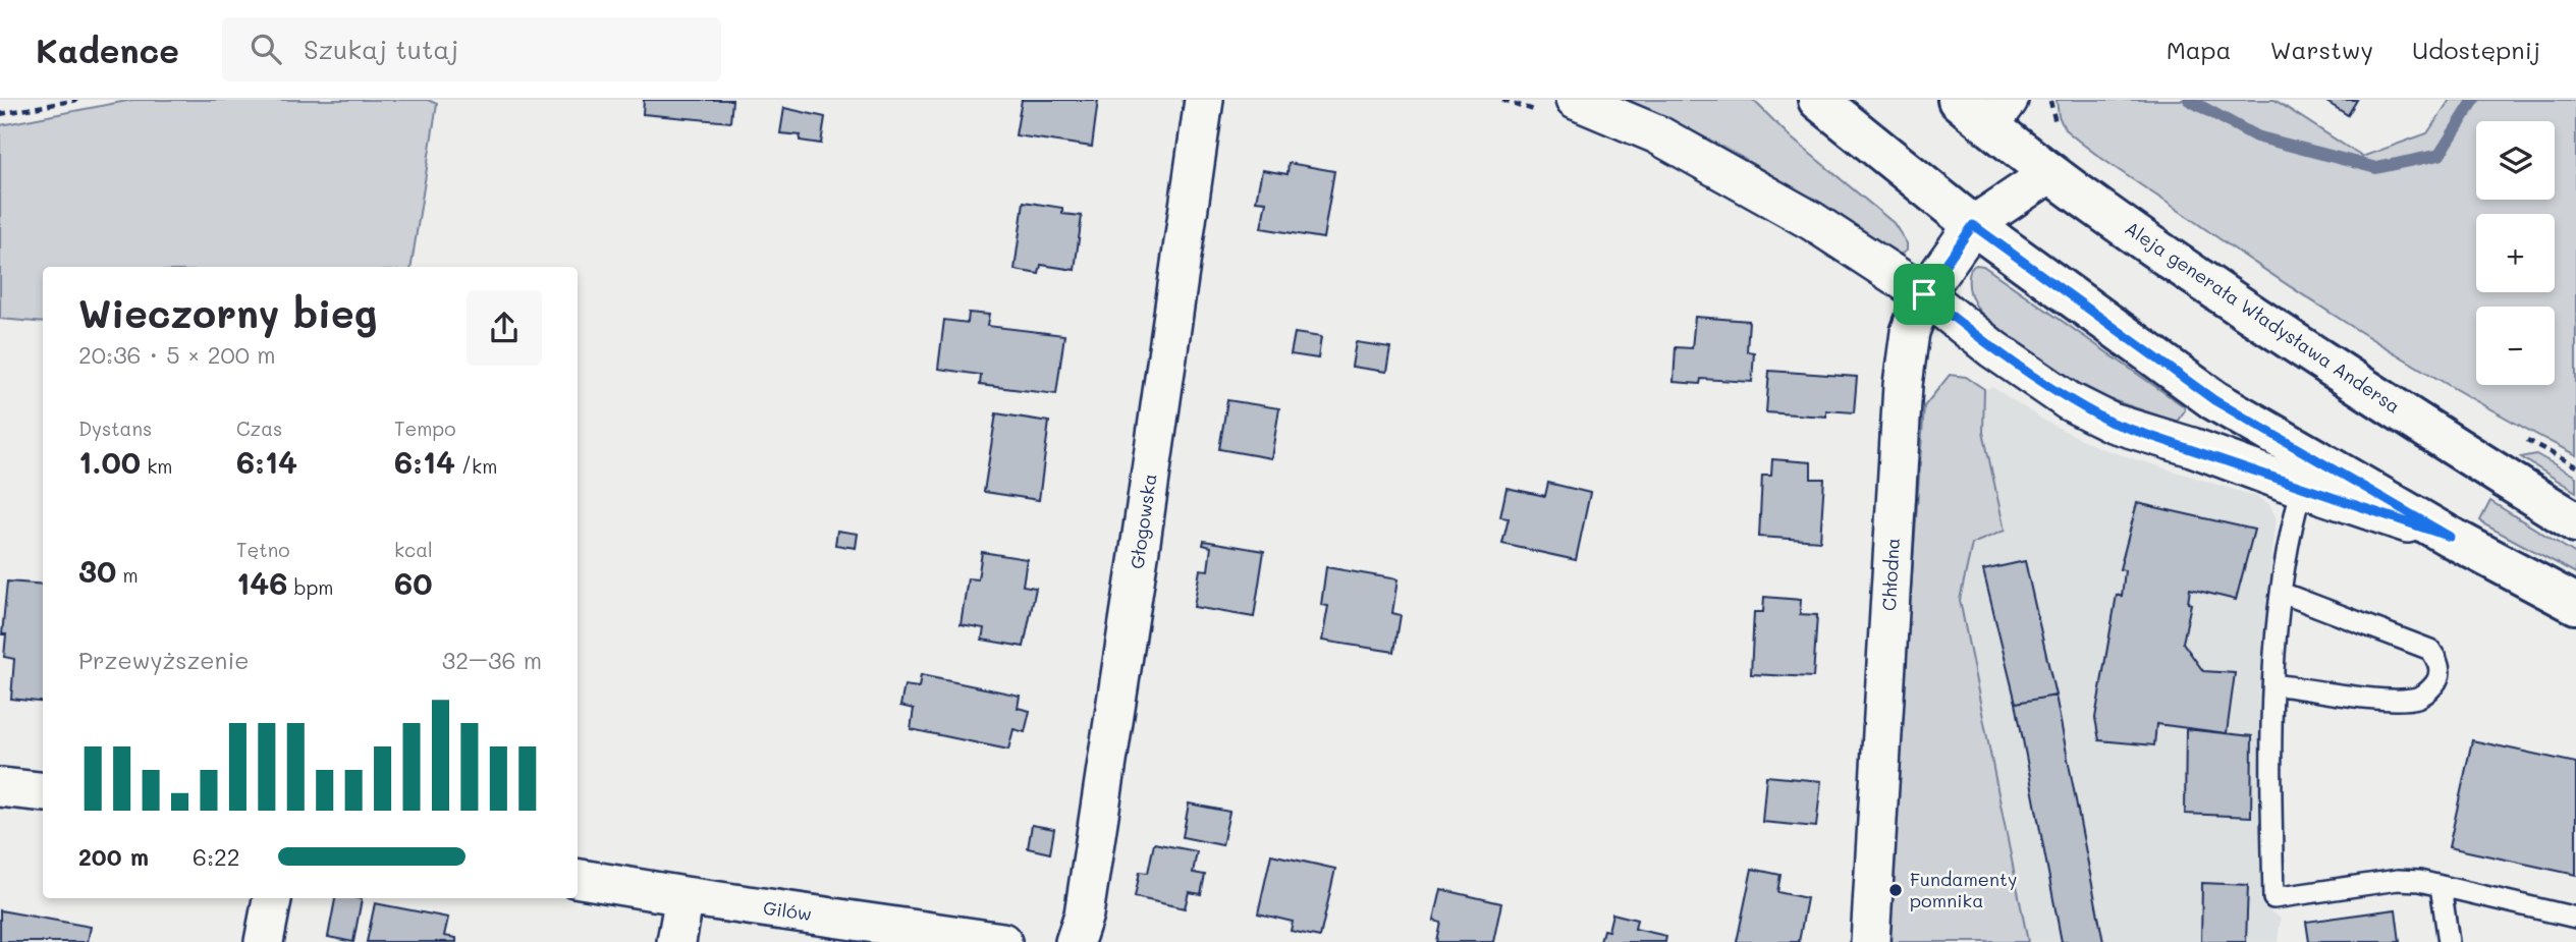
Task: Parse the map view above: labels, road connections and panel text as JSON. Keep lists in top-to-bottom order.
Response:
{
  "streets": {
    "main road": ["Aleja generała Władysława Andersa"],
    "street": ["Głogowska", "Chłodna", "Gilów"]
  },
  "places": ["Fundamenty pomnika"],
  "page": {
    "header": "Kadence",
    "search": "Szukaj tutaj",
    "nav": ["Mapa", "Warstwy", "Udostępnij"],
    "map_buttons": ["+", "−"],
    "heading": ["Wieczorny bieg", "20:36 · 5 × 200 m"],
    "stats": [
      ["Dystans", "1.00 km"],
      ["Czas", "6:14"],
      ["Tempo", "6:14 /km"],
      ["30 m"],
      ["Tętno", "146 bpm"],
      ["kcal", "60"]
    ],
    "chart": ["Przewyższenie", "32–36 m"],
    "list": [
      {
        "name": "200 m",
        "note": "6:22"
      }
    ]
  }
}
